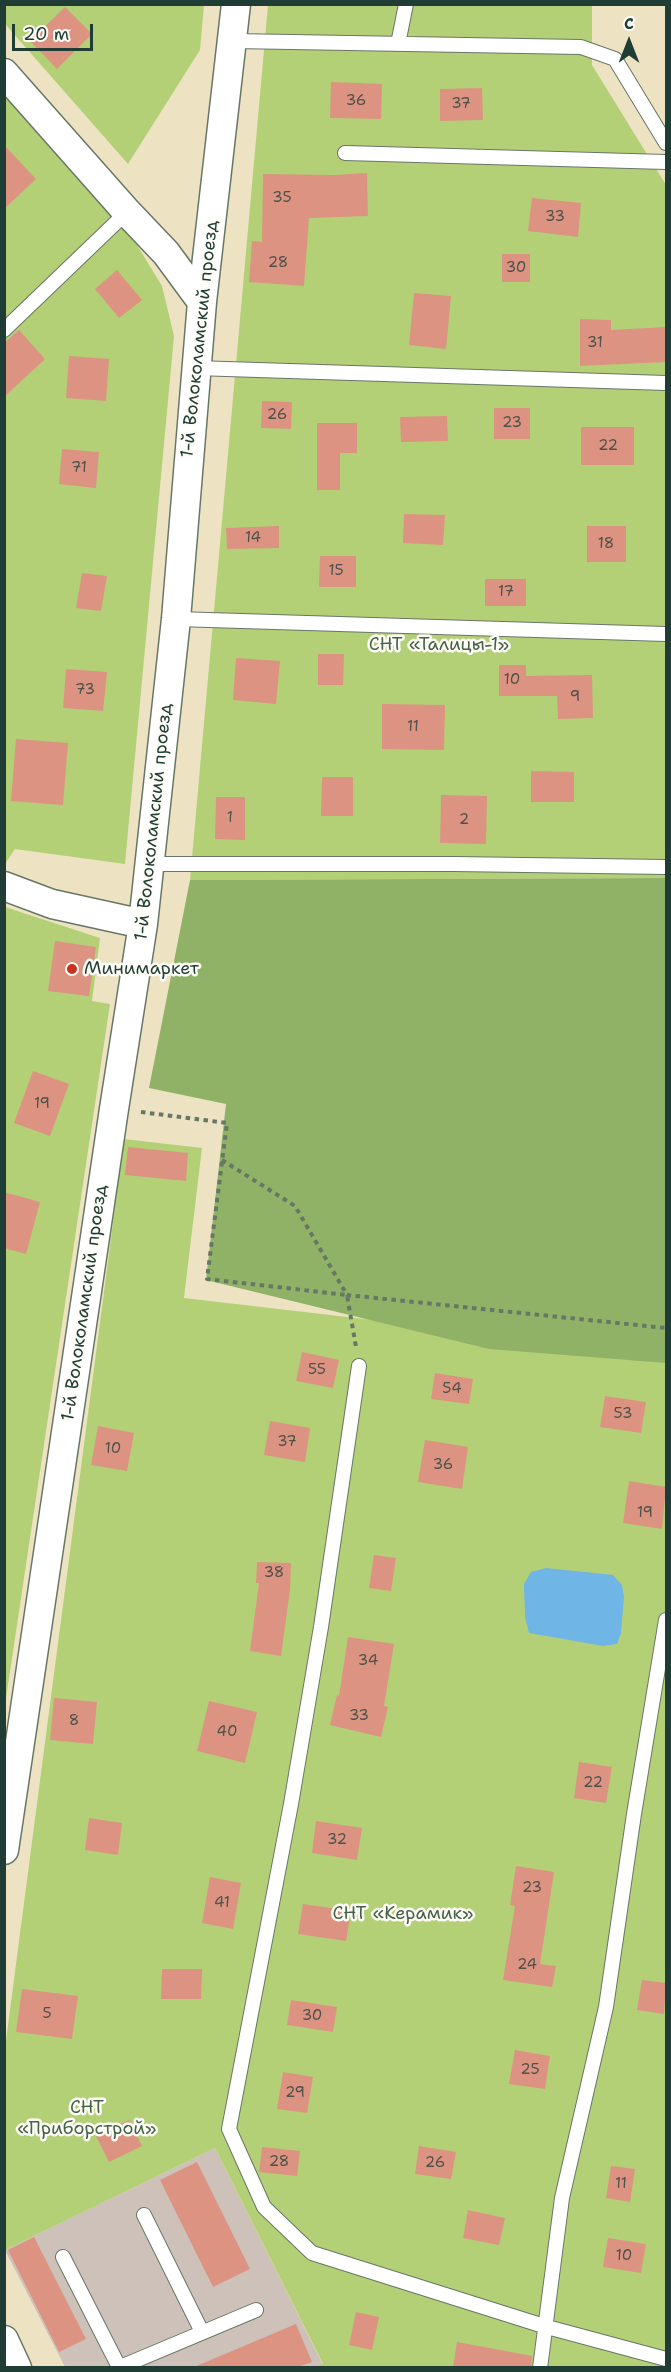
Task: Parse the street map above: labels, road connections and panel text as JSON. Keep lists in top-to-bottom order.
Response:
{
  "streets": {
    "street": ["1-й Волоколамский проезд"]
  },
  "parks": ["СНТ «Талицы-1»", "СНТ «Керамик»", "СНТ «Приборстрой»"],
  "places": ["Минимаркет"],
  "house_numbers": [
    "36",
    "37",
    "35",
    "33",
    "28",
    "30",
    "31",
    "26",
    "23",
    "22",
    "71",
    "14",
    "18",
    "15",
    "17",
    "10",
    "73",
    "9",
    "11",
    "1",
    "2",
    "19",
    "55",
    "54",
    "53",
    "37",
    "10",
    "36",
    "19",
    "38",
    "34",
    "33",
    "8",
    "40",
    "22",
    "32",
    "23",
    "41",
    "24",
    "5",
    "30",
    "25",
    "29",
    "28",
    "26",
    "11",
    "10"
  ],
  "scale_bar": "20 m",
  "north": "top"
}
